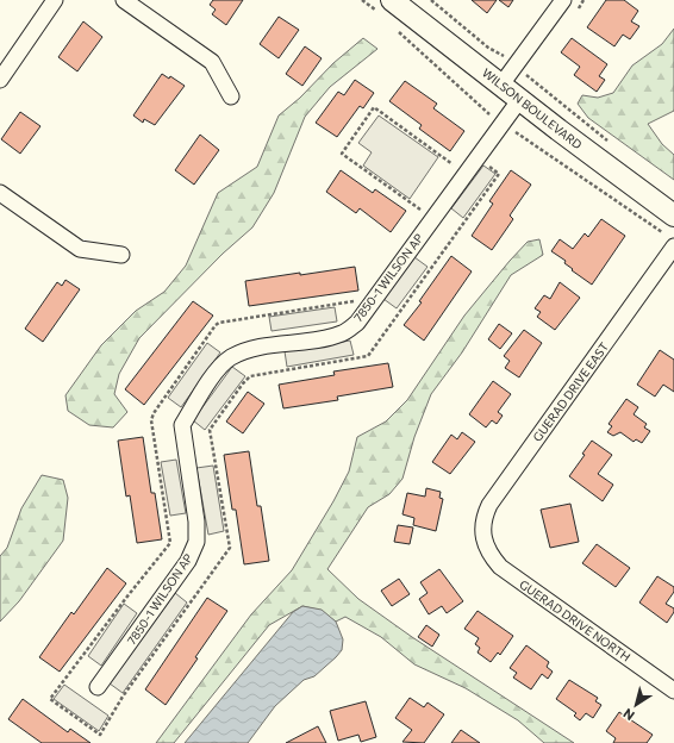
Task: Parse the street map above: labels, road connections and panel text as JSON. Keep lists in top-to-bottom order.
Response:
{
  "streets": {
    "main road": ["WILSON BOULEVARD"],
    "street": ["7850-1 WILSON AP", "GUERAD DRIVE EAST", "GUERAD DRIVE NORTH"]
  },
  "crossings": [
    ["WILSON BOULEVARD", "7850-1 WILSON AP"],
    ["GUERAD DRIVE EAST", "GUERAD DRIVE NORTH"]
  ],
  "north": "bottom left"
}
